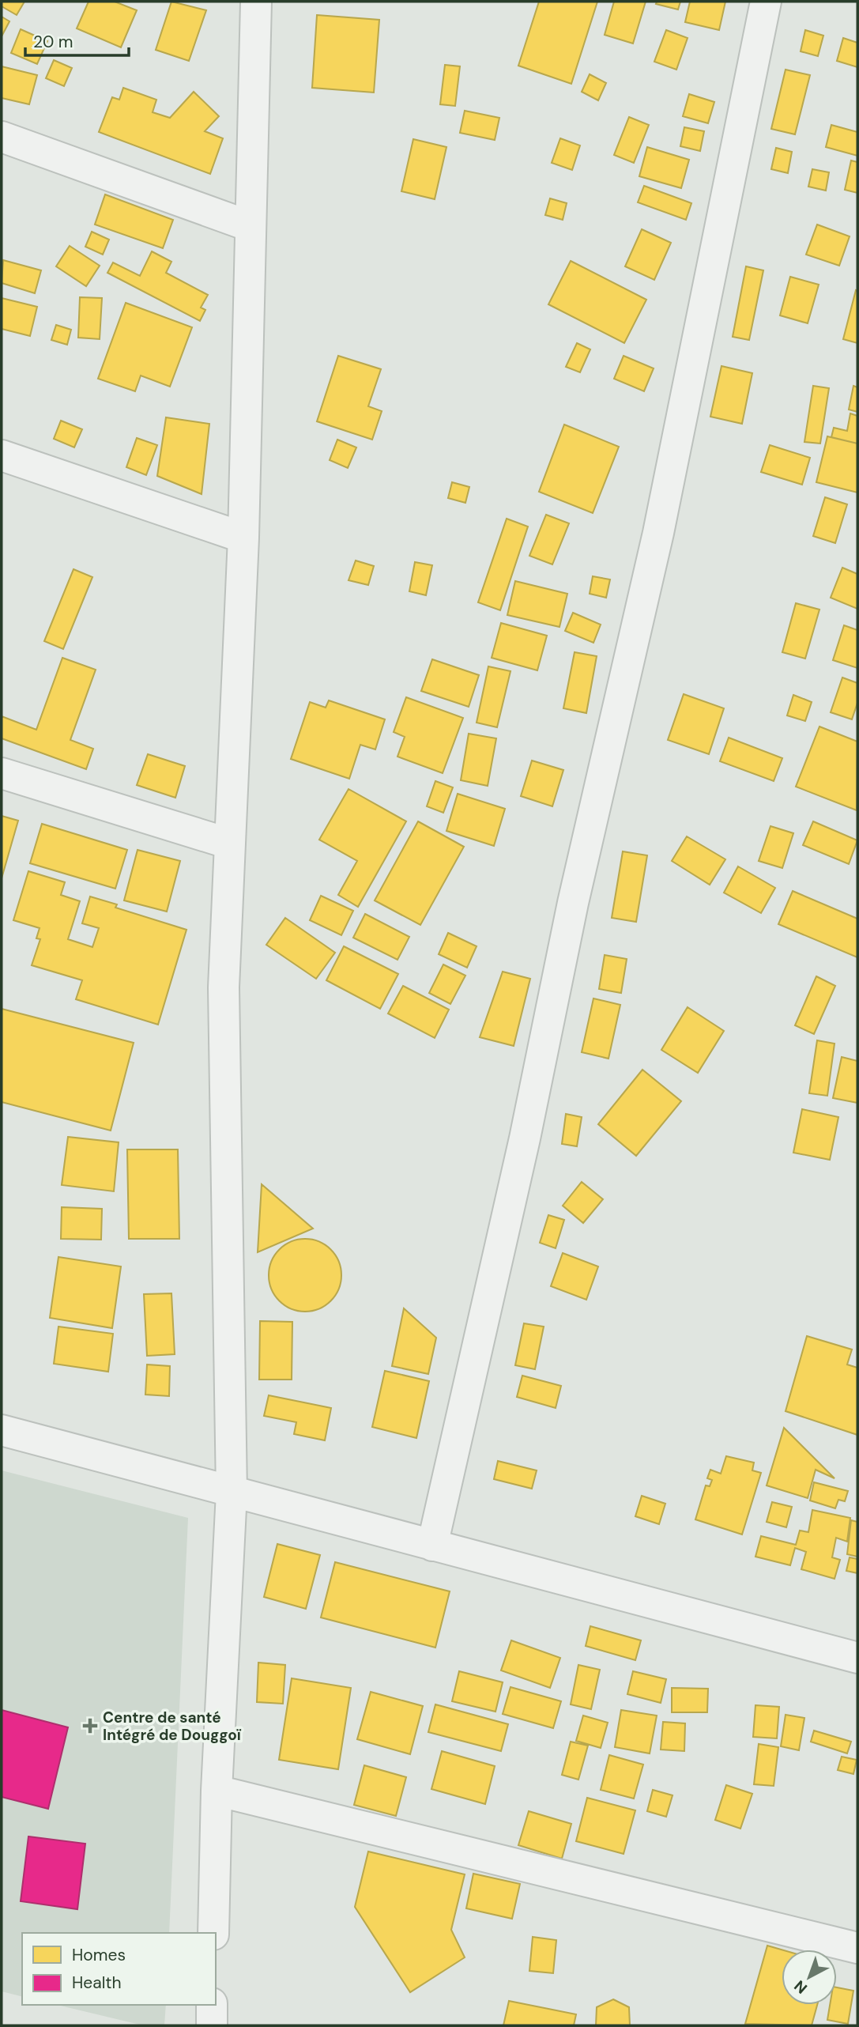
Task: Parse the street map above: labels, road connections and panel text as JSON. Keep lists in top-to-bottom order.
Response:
{
  "places": {
    "health": ["Centre de santé Intégré de Douggoï"]
  },
  "legend": ["Homes", "Health"],
  "scale_bar": "20 m",
  "north": "bottom left"
}
